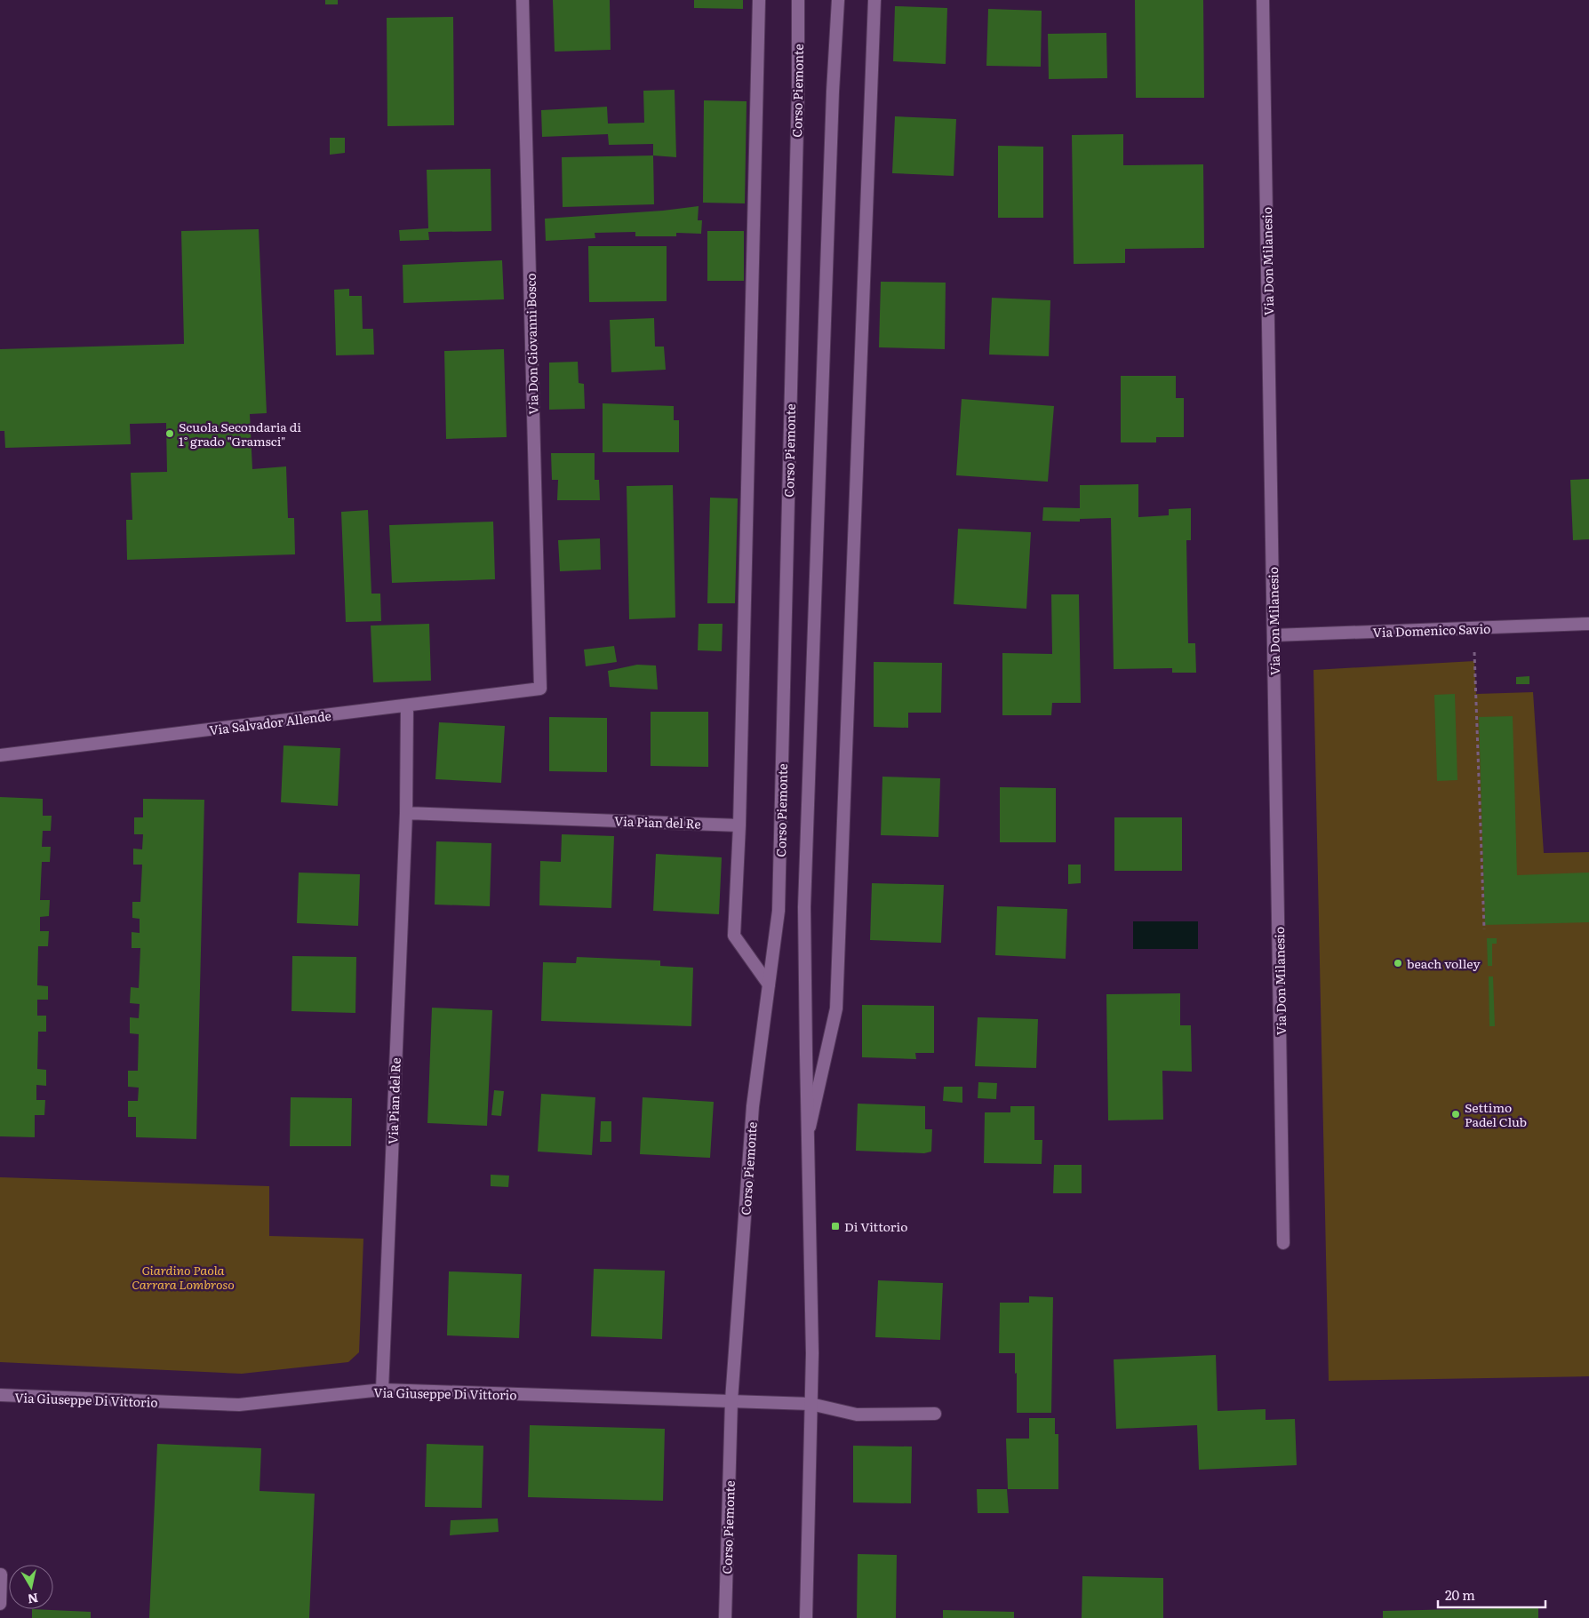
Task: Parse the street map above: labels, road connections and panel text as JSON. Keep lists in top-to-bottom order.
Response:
{
  "streets": {
    "street": [
      "Corso Piemonte",
      "Via Don Milanesio",
      "Via Don Giovanni Bosco",
      "Via Domenico Savio",
      "Via Salvador Allende",
      "Via Pian del Re",
      "Via Giuseppe Di Vittorio"
    ]
  },
  "crossings": [
    ["Corso Piemonte", "Via Giuseppe Di Vittorio"],
    ["Via Don Milanesio", "Via Domenico Savio"],
    ["Via Don Giovanni Bosco", "Via Salvador Allende"],
    ["Via Salvador Allende", "Via Pian del Re"],
    ["Via Pian del Re", "Via Giuseppe Di Vittorio"]
  ],
  "parks": ["Giardino Paola Carrara Lombroso"],
  "places": {
    "other": ["Scuola Secondaria di 1° grado \"Gramsci\"", "beach volley", "Settimo Padel Club"],
    "transit": ["Di Vittorio"]
  },
  "scale_bar": "20 m",
  "north": "bottom"
}
